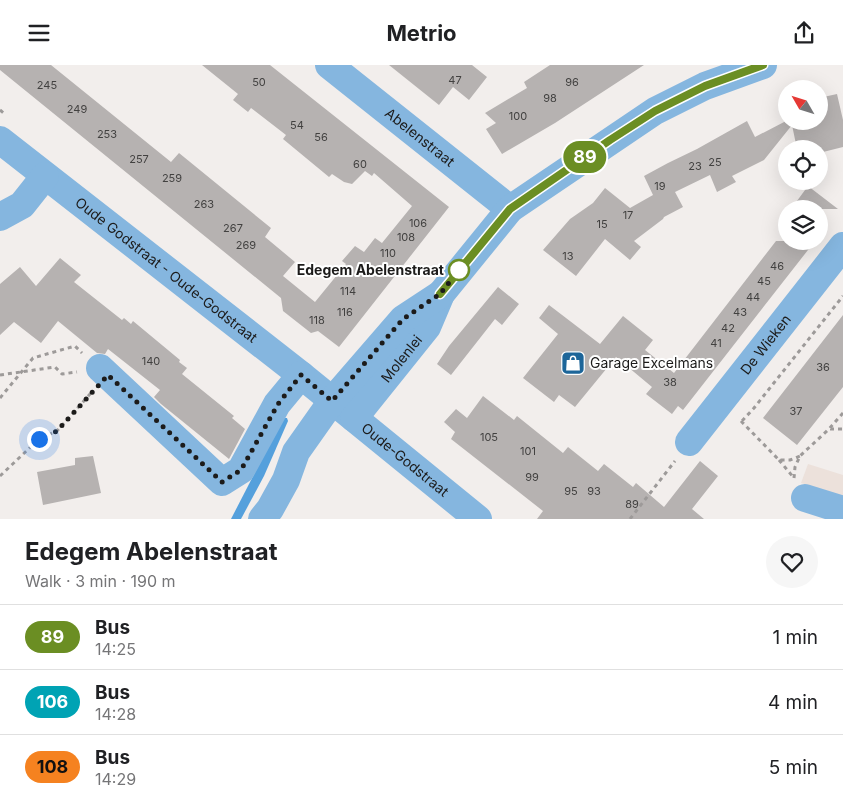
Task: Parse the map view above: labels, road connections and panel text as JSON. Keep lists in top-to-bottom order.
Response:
{
  "streets": {
    "street": [
      "Abelenstraat",
      "Oude Godstraat - Oude-Godstraat",
      "De Wieken",
      "Molenlei",
      "Oude-Godstraat"
    ]
  },
  "crossings": [
    ["Oude Godstraat - Oude-Godstraat", "Oude-Godstraat"],
    ["Molenlei", "Oude-Godstraat"]
  ],
  "places": {
    "other": ["Edegem Abelenstraat"],
    "shop": ["Garage Excelmans"]
  },
  "lines": ["bus line 89"],
  "house_numbers": [
    "47",
    "50",
    "96",
    "245",
    "98",
    "249",
    "100",
    "54",
    "253",
    "56",
    "257",
    "25",
    "60",
    "23",
    "259",
    "19",
    "263",
    "17",
    "106",
    "15",
    "267",
    "108",
    "269",
    "110",
    "13",
    "46",
    "45",
    "114",
    "44",
    "116",
    "43",
    "118",
    "42",
    "41",
    "140",
    "36",
    "38",
    "37",
    "105",
    "101",
    "99",
    "95",
    "93",
    "89"
  ],
  "north": "top left",
  "page": {
    "header": "Metrio",
    "on_map": "89",
    "heading": ["Edegem Abelenstraat", "Walk · 3 min · 190 m"],
    "list": [
      {
        "mark": "89",
        "name": "Bus",
        "note": "14:25",
        "value": "1 min"
      },
      {
        "mark": "106",
        "name": "Bus",
        "note": "14:28",
        "value": "4 min"
      },
      {
        "mark": "108",
        "name": "Bus",
        "note": "14:29",
        "value": "5 min"
      }
    ]
  }
}
